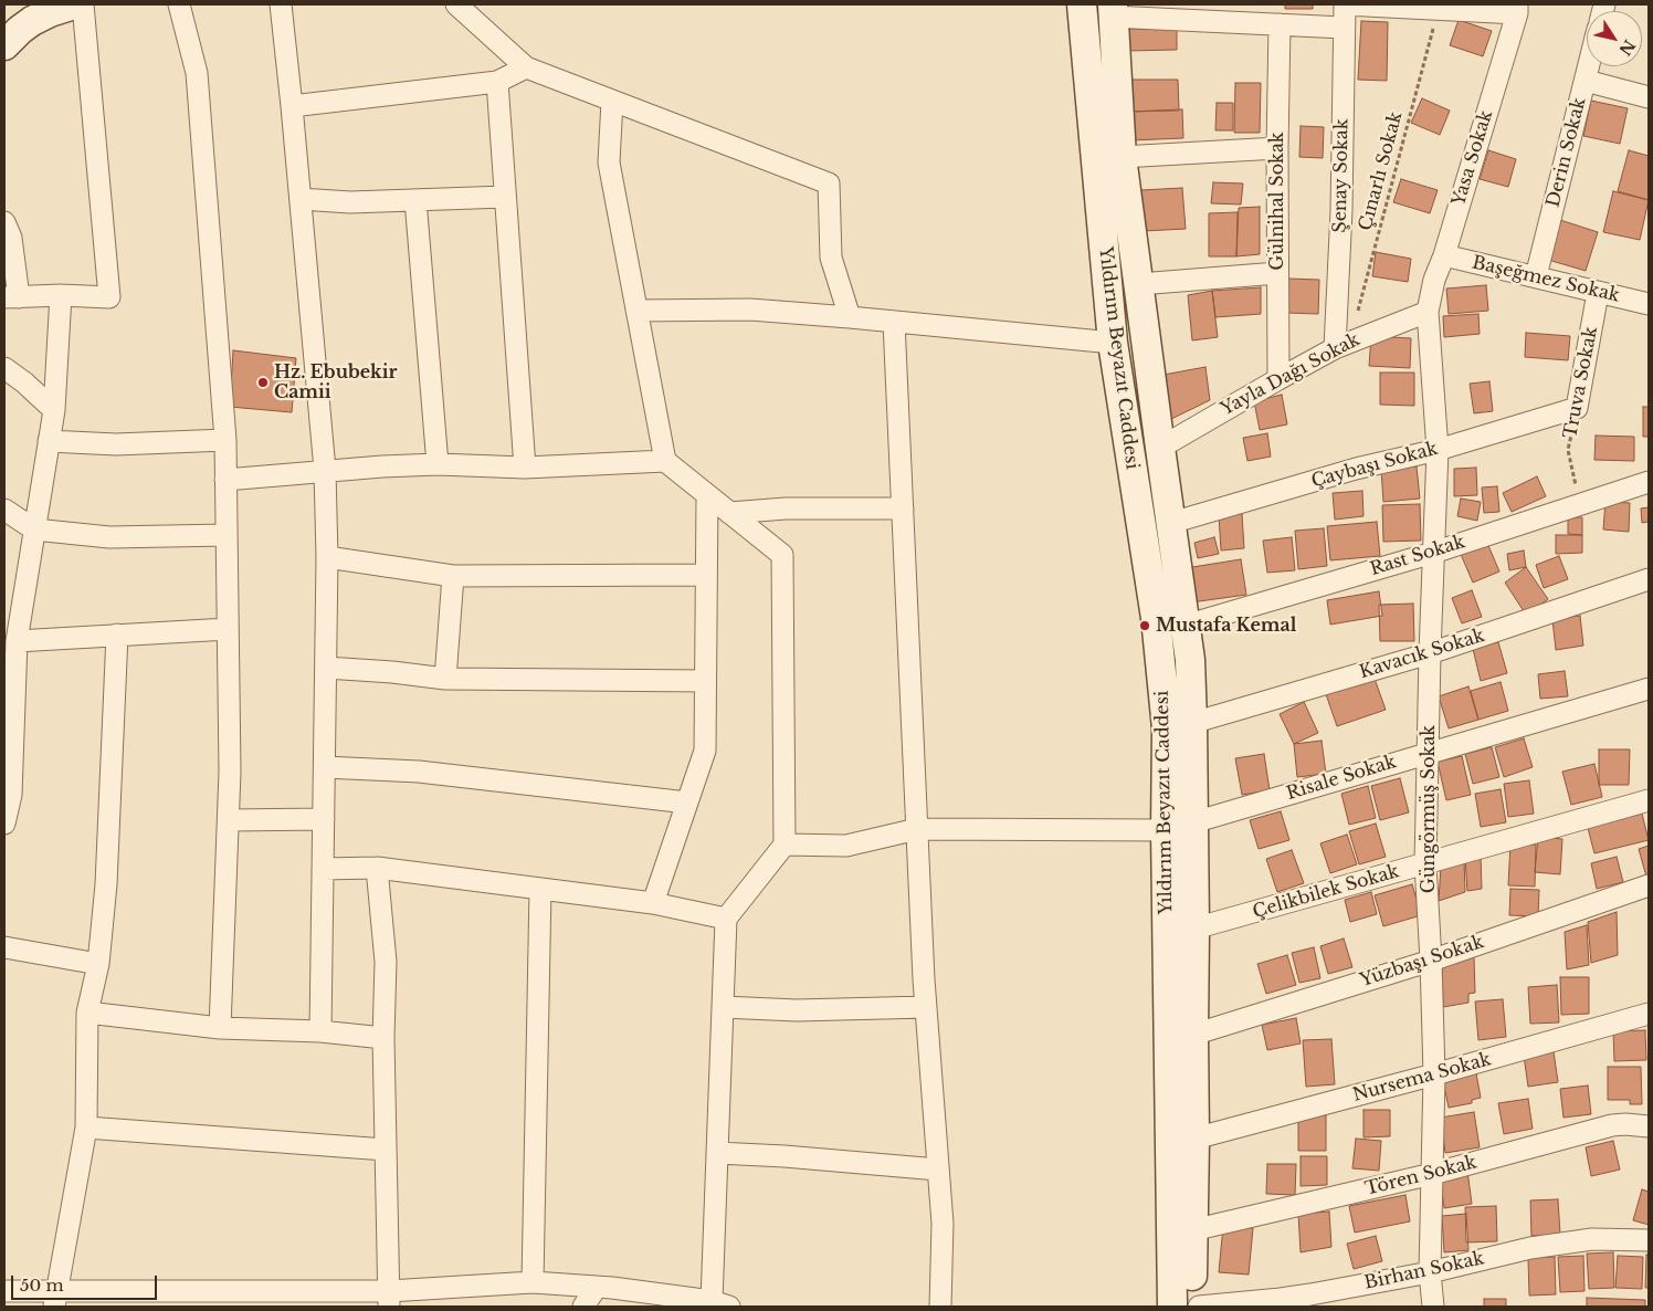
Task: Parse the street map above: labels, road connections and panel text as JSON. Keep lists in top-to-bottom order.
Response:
{
  "streets": {
    "main road": ["Yıldırım Beyazıt Caddesi"],
    "street": [
      "Derin Sokak",
      "Yasa Sokak",
      "Şenay Sokak",
      "Gülnihal Sokak",
      "Başeğmez Sokak",
      "Yayla Dağı Sokak",
      "Truva Sokak",
      "Çaybaşı Sokak",
      "Rast Sokak",
      "Kavacık Sokak",
      "Risale Sokak",
      "Güngörmüş Sokak",
      "Çelikbilek Sokak",
      "Yüzbaşı Sokak",
      "Nursema Sokak",
      "Tören Sokak",
      "Birhan Sokak"
    ],
    "path": ["Çınarlı Sokak"]
  },
  "crossings": [
    ["Derin Sokak", "Başeğmez Sokak"],
    ["Yasa Sokak", "Başeğmez Sokak"],
    ["Yasa Sokak", "Yayla Dağı Sokak"],
    ["Yasa Sokak", "Güngörmüş Sokak"],
    ["Çınarlı Sokak", "Şenay Sokak"],
    ["Çınarlı Sokak", "Yayla Dağı Sokak"],
    ["Şenay Sokak", "Yayla Dağı Sokak"],
    ["Gülnihal Sokak", "Yayla Dağı Sokak"],
    ["Başeğmez Sokak", "Truva Sokak"],
    ["Yayla Dağı Sokak", "Güngörmüş Sokak"],
    ["Truva Sokak", "Çaybaşı Sokak"],
    ["Truva Sokak", "Rast Sokak"],
    ["Çaybaşı Sokak", "Güngörmüş Sokak"],
    ["Rast Sokak", "Güngörmüş Sokak"],
    ["Kavacık Sokak", "Güngörmüş Sokak"],
    ["Risale Sokak", "Güngörmüş Sokak"],
    ["Güngörmüş Sokak", "Çelikbilek Sokak"],
    ["Güngörmüş Sokak", "Yüzbaşı Sokak"],
    ["Güngörmüş Sokak", "Nursema Sokak"],
    ["Güngörmüş Sokak", "Tören Sokak"],
    ["Güngörmüş Sokak", "Birhan Sokak"]
  ],
  "places": ["Hz. Ebubekir Camii", "Mustafa Kemal"],
  "scale_bar": "50 m",
  "north": "bottom right"
}
